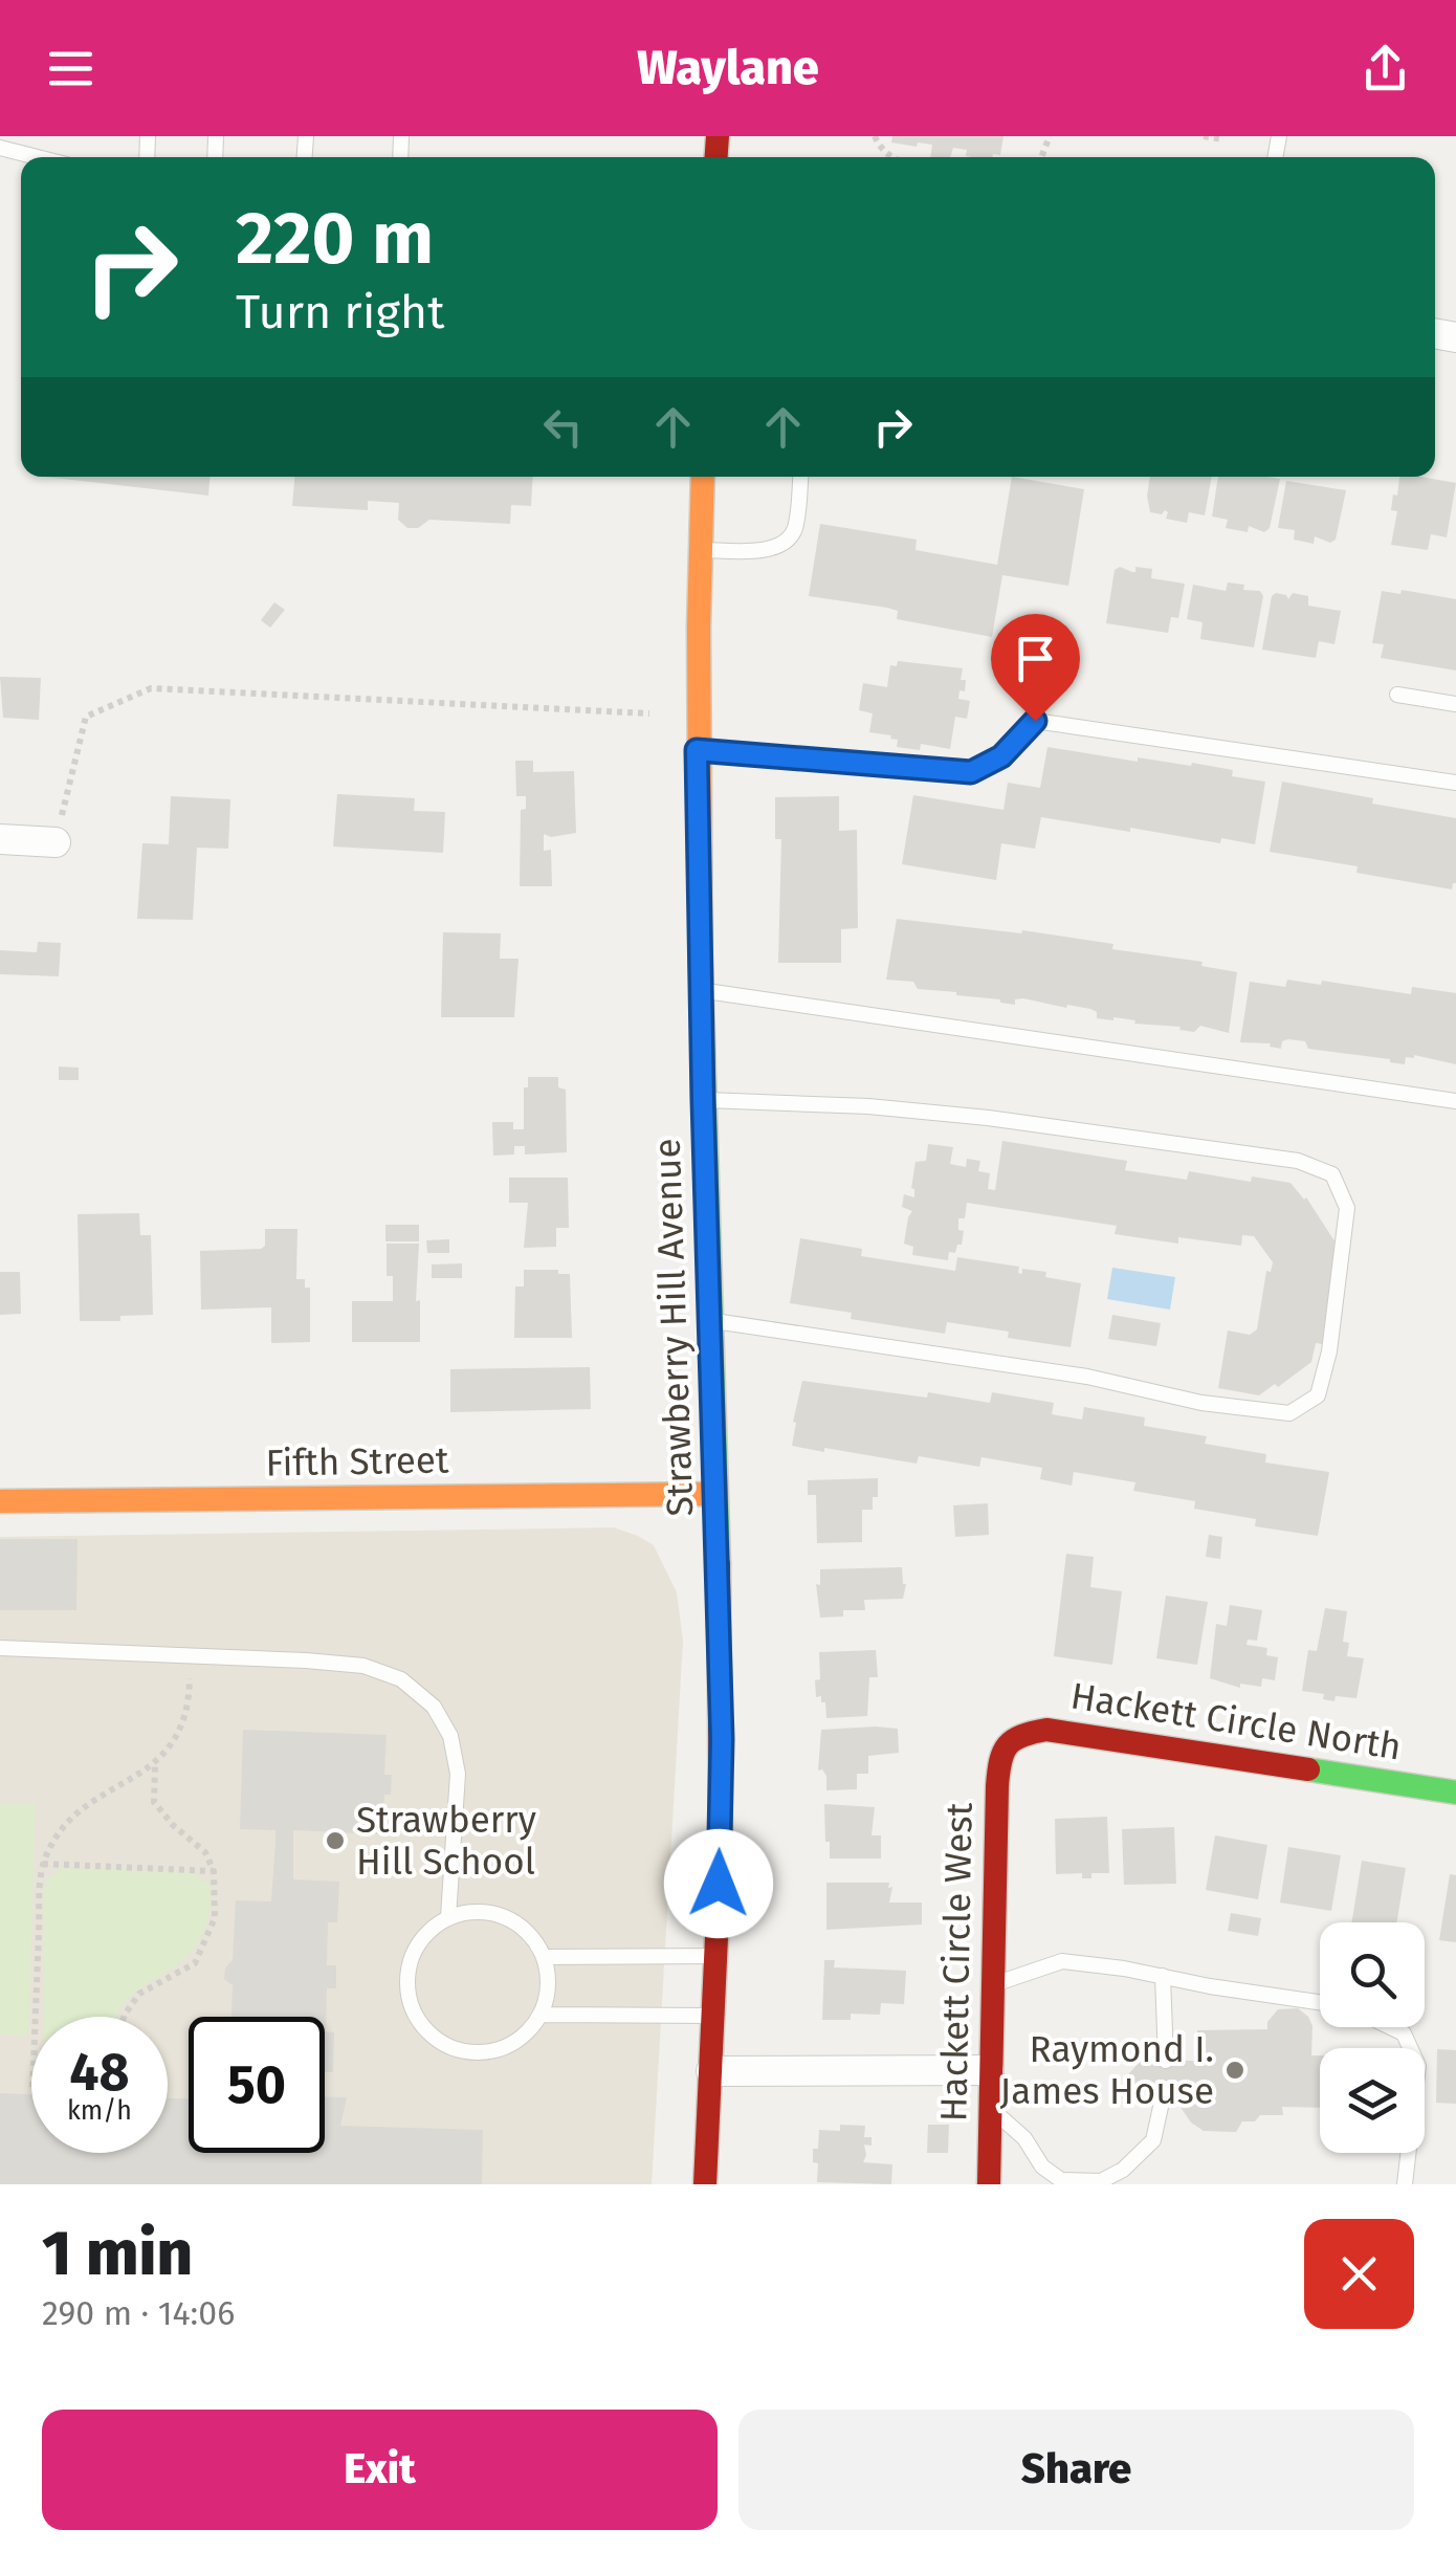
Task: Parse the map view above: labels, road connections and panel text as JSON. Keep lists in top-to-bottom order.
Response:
{
  "streets": {
    "main road": [
      "Strawberry Hill Avenue",
      "Fifth Street",
      "Hackett Circle North",
      "Hackett Circle West"
    ]
  },
  "crossings": [
    ["Strawberry Hill Avenue", "Fifth Street"],
    ["Hackett Circle North", "Hackett Circle West"]
  ],
  "places": ["Strawberry Hill School", "Raymond I. James House"],
  "page": {
    "header": "Waylane",
    "turn": ["220 m", "Turn right"],
    "speed": "48 km/h",
    "limit": "50",
    "heading": ["1 min", "290 m · 14:06"],
    "buttons": ["Exit", "Share"]
  }
}
